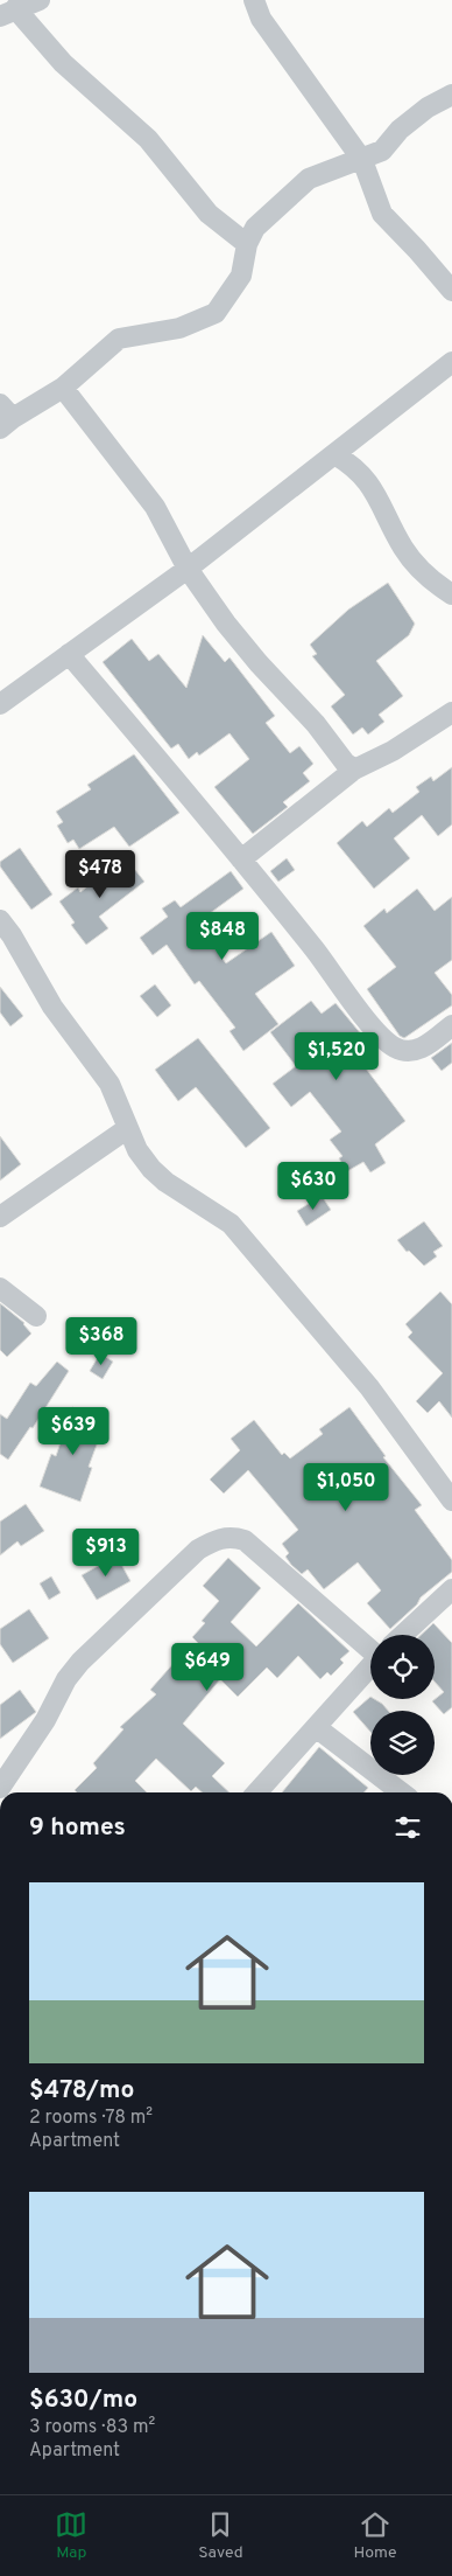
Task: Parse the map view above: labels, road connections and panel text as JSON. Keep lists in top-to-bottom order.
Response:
{
  "page": {
    "price": [
      "$478",
      "$848",
      "$1,520",
      "$630",
      "$368",
      "$639",
      "$1,050",
      "$913",
      "$649"
    ],
    "heading": "9 homes",
    "list": [
      {
        "name": "$478/mo",
        "note": "2 rooms · 78 m² · Apartment"
      },
      {
        "name": "$630/mo",
        "note": "3 rooms · 83 m² · Apartment"
      }
    ],
    "tabs": ["Map", "Saved", "Home"]
  }
}
